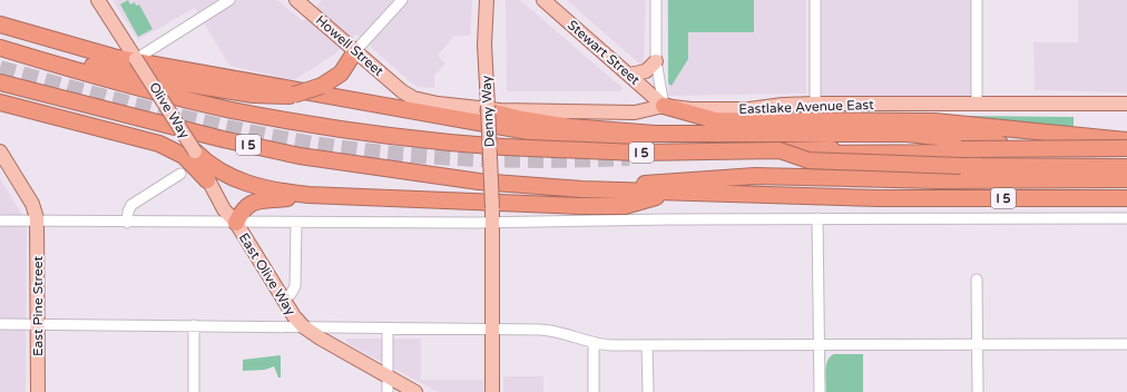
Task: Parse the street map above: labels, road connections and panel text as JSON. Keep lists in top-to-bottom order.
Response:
{
  "streets": {
    "highway": ["I 5"],
    "main road": [
      "Howell Street",
      "Stewart Street",
      "Eastlake Avenue East",
      "Olive Way",
      "Denny Way",
      "East Olive Way",
      "East Pine Street"
    ]
  },
  "crossings": [
    ["Howell Street", "Eastlake Avenue East"],
    ["Stewart Street", "Eastlake Avenue East"],
    ["Olive Way", "East Olive Way"]
  ]
}
